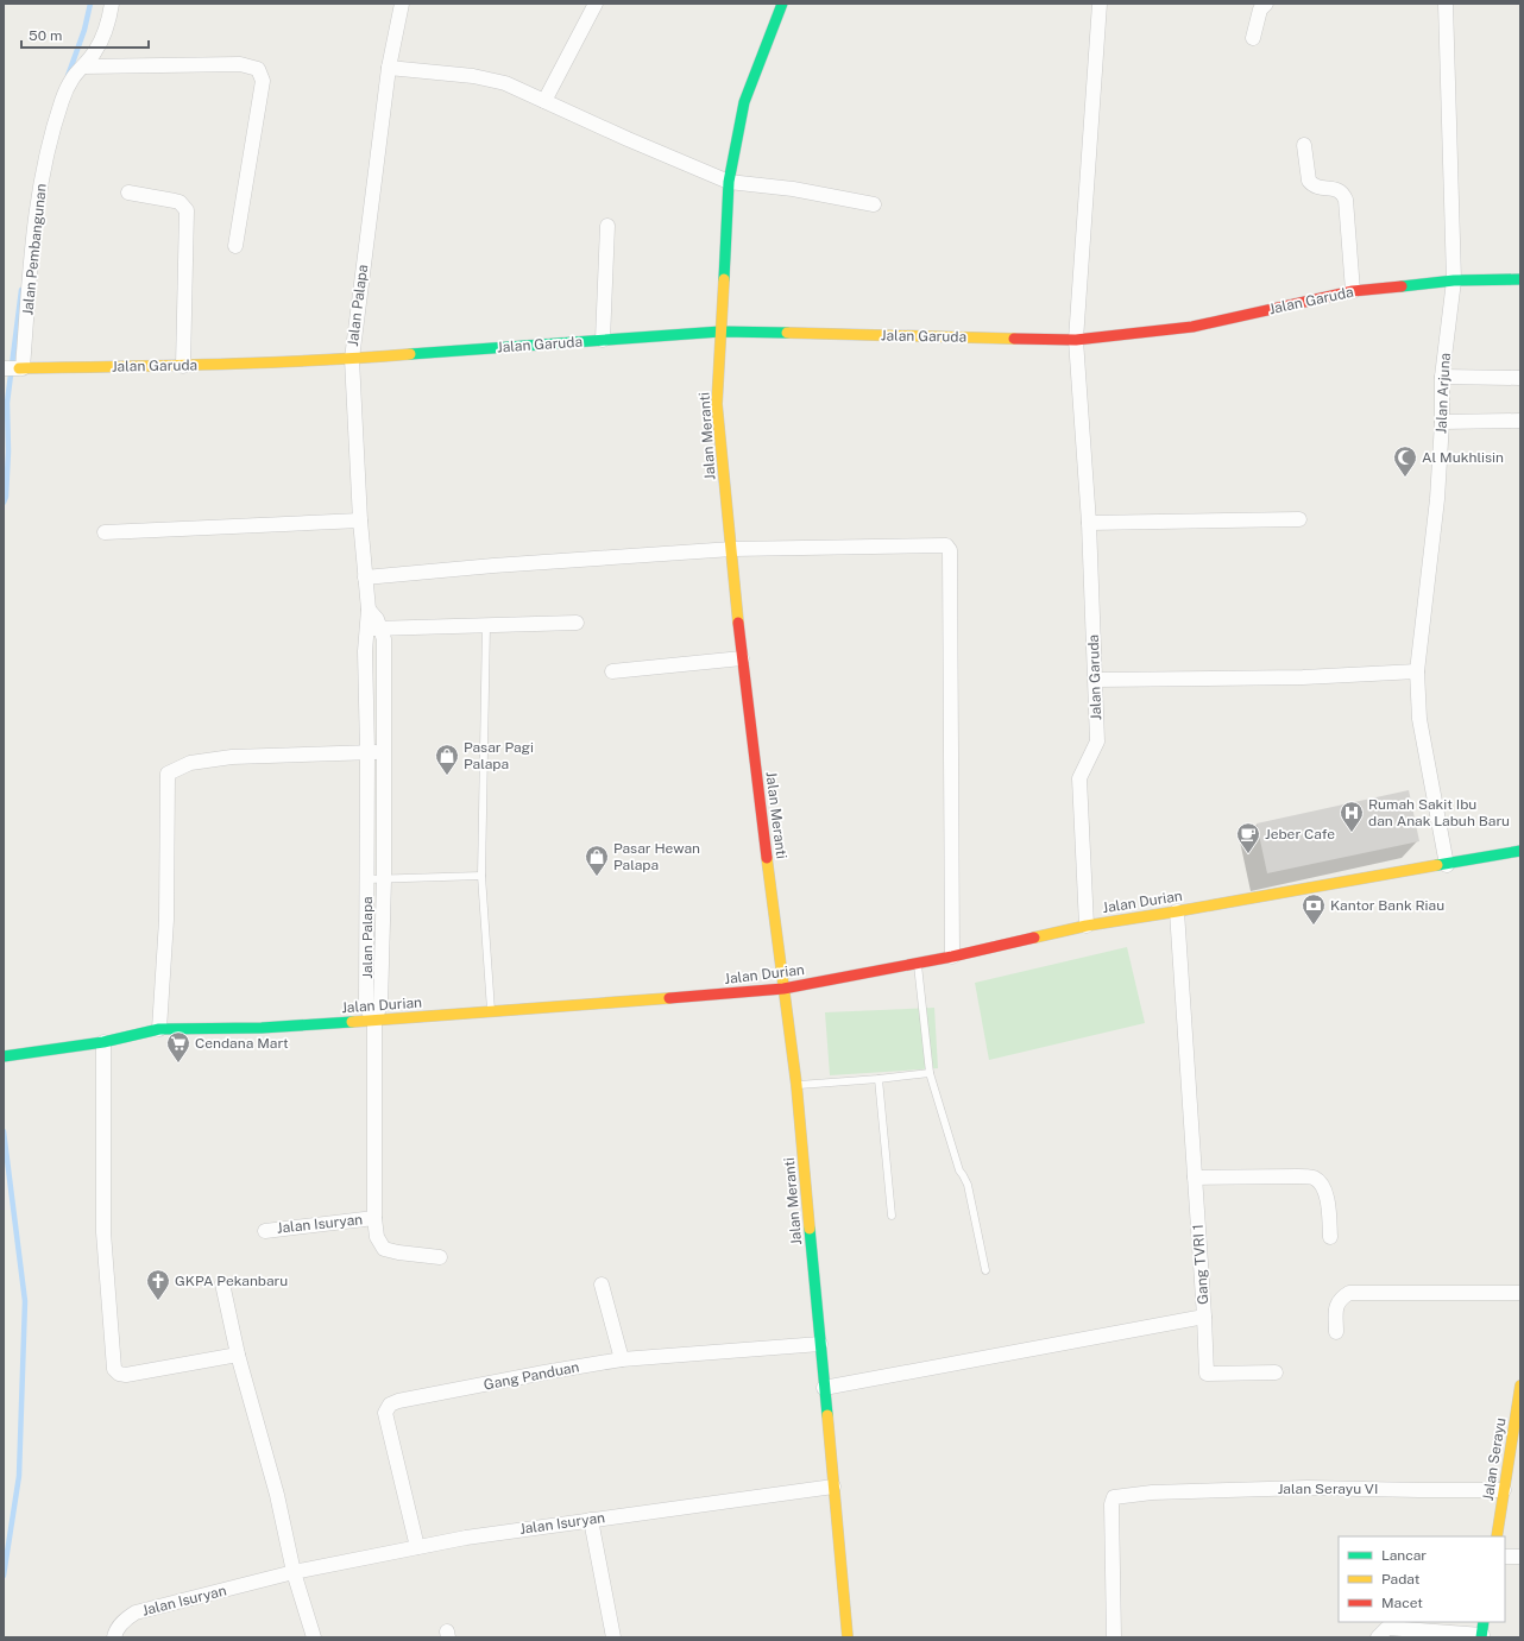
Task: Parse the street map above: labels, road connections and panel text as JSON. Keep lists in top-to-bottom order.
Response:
{
  "streets": {
    "street": [
      "Jalan Pembangunan",
      "Jalan Garuda",
      "Jalan Palapa",
      "Jalan Arjuna",
      "Jalan Meranti",
      "Jalan Durian",
      "Jalan Isuryan",
      "Gang TVRI 1",
      "Gang Panduan",
      "Jalan Serayu",
      "Jalan Serayu VI"
    ]
  },
  "crossings": [
    ["Jalan Pembangunan", "Jalan Garuda"],
    ["Jalan Garuda", "Jalan Palapa"],
    ["Jalan Garuda", "Jalan Arjuna"],
    ["Jalan Garuda", "Jalan Meranti"],
    ["Jalan Garuda", "Jalan Durian"],
    ["Jalan Palapa", "Jalan Durian"],
    ["Jalan Arjuna", "Jalan Durian"],
    ["Jalan Meranti", "Jalan Durian"],
    ["Jalan Meranti", "Jalan Isuryan"],
    ["Jalan Meranti", "Gang TVRI 1"],
    ["Jalan Meranti", "Gang Panduan"],
    ["Jalan Durian", "Gang TVRI 1"],
    ["Jalan Isuryan", "Gang Panduan"],
    ["Jalan Serayu", "Jalan Serayu VI"]
  ],
  "places": {
    "mosque": ["Al Mukhlisin"],
    "shop": ["Pasar Pagi Palapa", "Pasar Hewan Palapa"],
    "hospital": ["Rumah Sakit Ibu dan Anak Labuh Baru"],
    "cafe": ["Jeber Cafe"],
    "bank": ["Kantor Bank Riau"],
    "supermarket": ["Cendana Mart"],
    "church": ["GKPA Pekanbaru"]
  },
  "legend": ["Lancar", "Padat", "Macet"],
  "scale_bar": "50 m"
}
